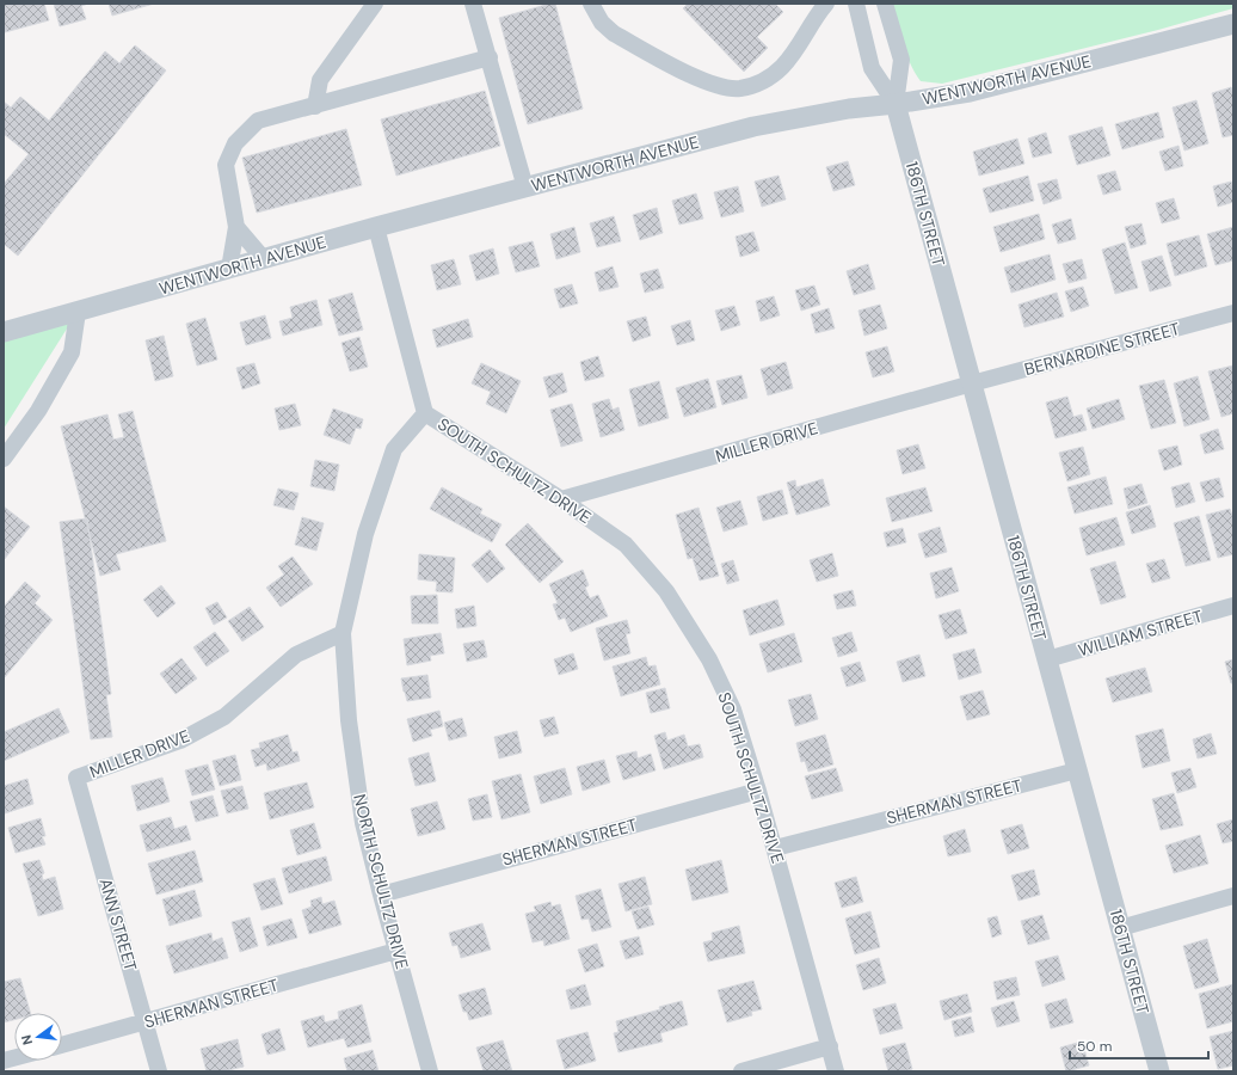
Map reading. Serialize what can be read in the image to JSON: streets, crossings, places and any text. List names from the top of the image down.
{
  "streets": {
    "street": [
      "WENTWORTH AVENUE",
      "186TH STREET",
      "BERNARDINE STREET",
      "MILLER DRIVE",
      "SOUTH SCHULTZ DRIVE",
      "WILLIAM STREET",
      "SHERMAN STREET",
      "NORTH SCHULTZ DRIVE",
      "ANN STREET"
    ]
  },
  "crossings": [
    ["WENTWORTH AVENUE", "186TH STREET"],
    ["186TH STREET", "BERNARDINE STREET"],
    ["186TH STREET", "MILLER DRIVE"],
    ["186TH STREET", "WILLIAM STREET"],
    ["186TH STREET", "SHERMAN STREET"],
    ["BERNARDINE STREET", "MILLER DRIVE"],
    ["MILLER DRIVE", "SOUTH SCHULTZ DRIVE"],
    ["MILLER DRIVE", "NORTH SCHULTZ DRIVE"],
    ["MILLER DRIVE", "ANN STREET"],
    ["SOUTH SCHULTZ DRIVE", "SHERMAN STREET"],
    ["SOUTH SCHULTZ DRIVE", "NORTH SCHULTZ DRIVE"],
    ["SHERMAN STREET", "NORTH SCHULTZ DRIVE"],
    ["SHERMAN STREET", "ANN STREET"]
  ],
  "scale_bar": "50 m",
  "north": "left"
}
